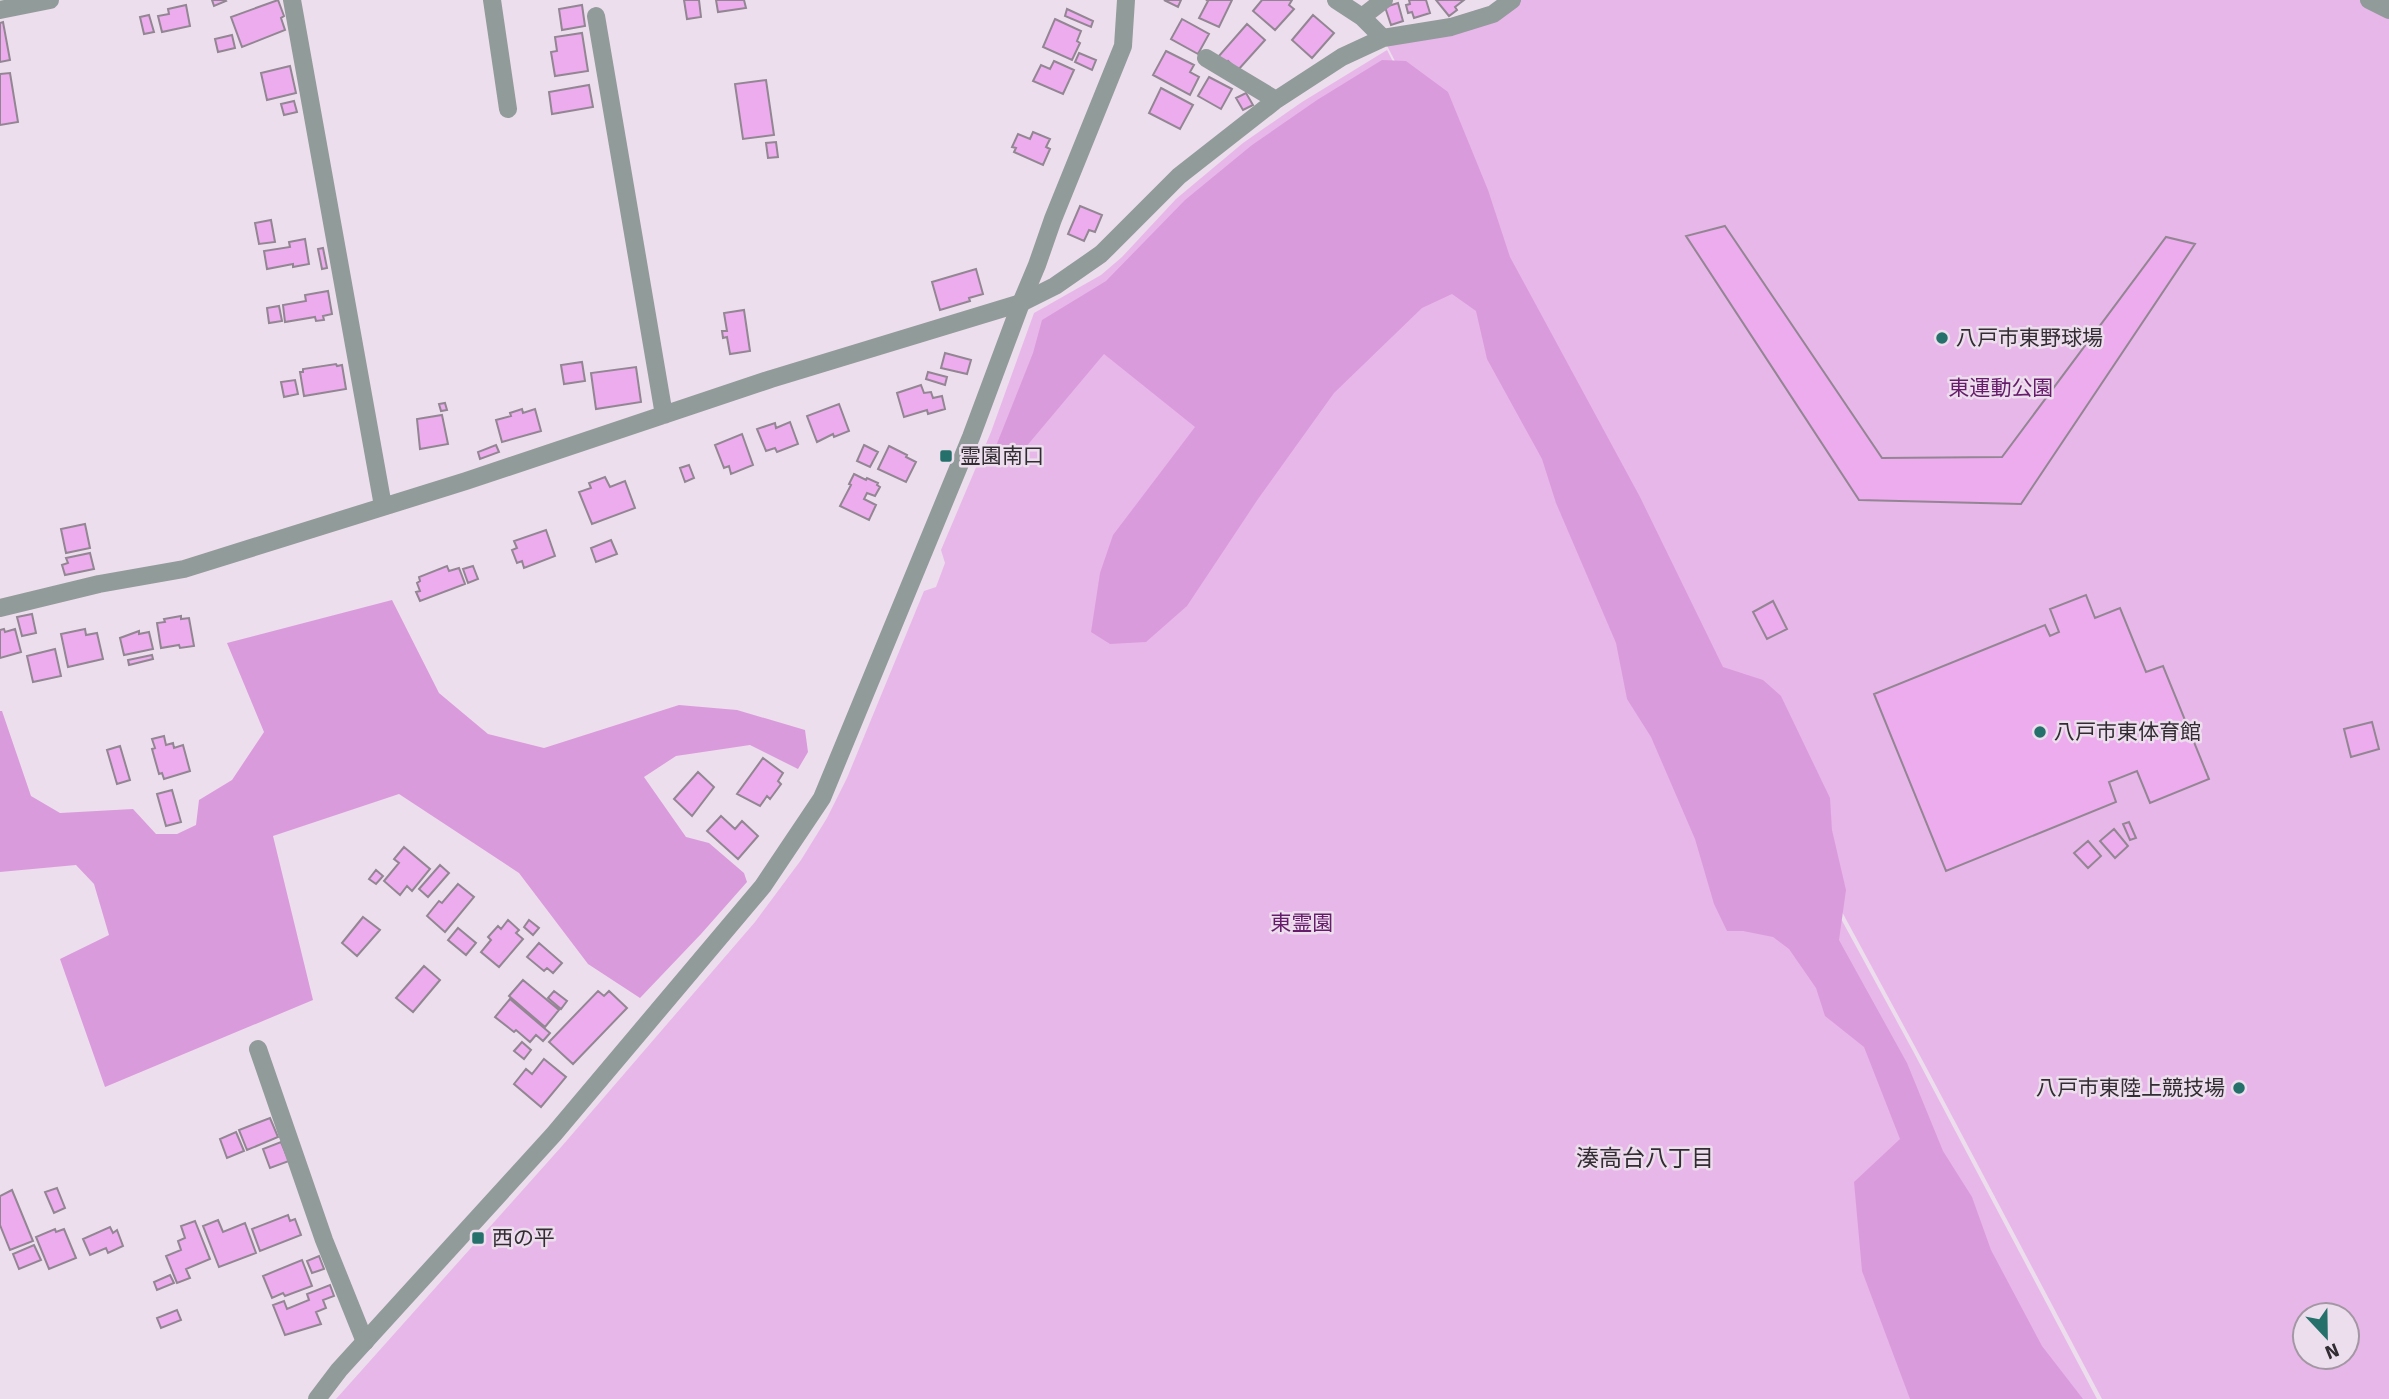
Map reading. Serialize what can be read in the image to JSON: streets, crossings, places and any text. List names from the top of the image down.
{
  "districts": ["湊高台八丁目"],
  "parks": ["東運動公園", "東霊園"],
  "places": {
    "other": ["八戸市東野球場", "八戸市東体育館", "八戸市東陸上競技場"],
    "transit": ["霊園南口", "西の平"]
  },
  "north": "bottom"
}
